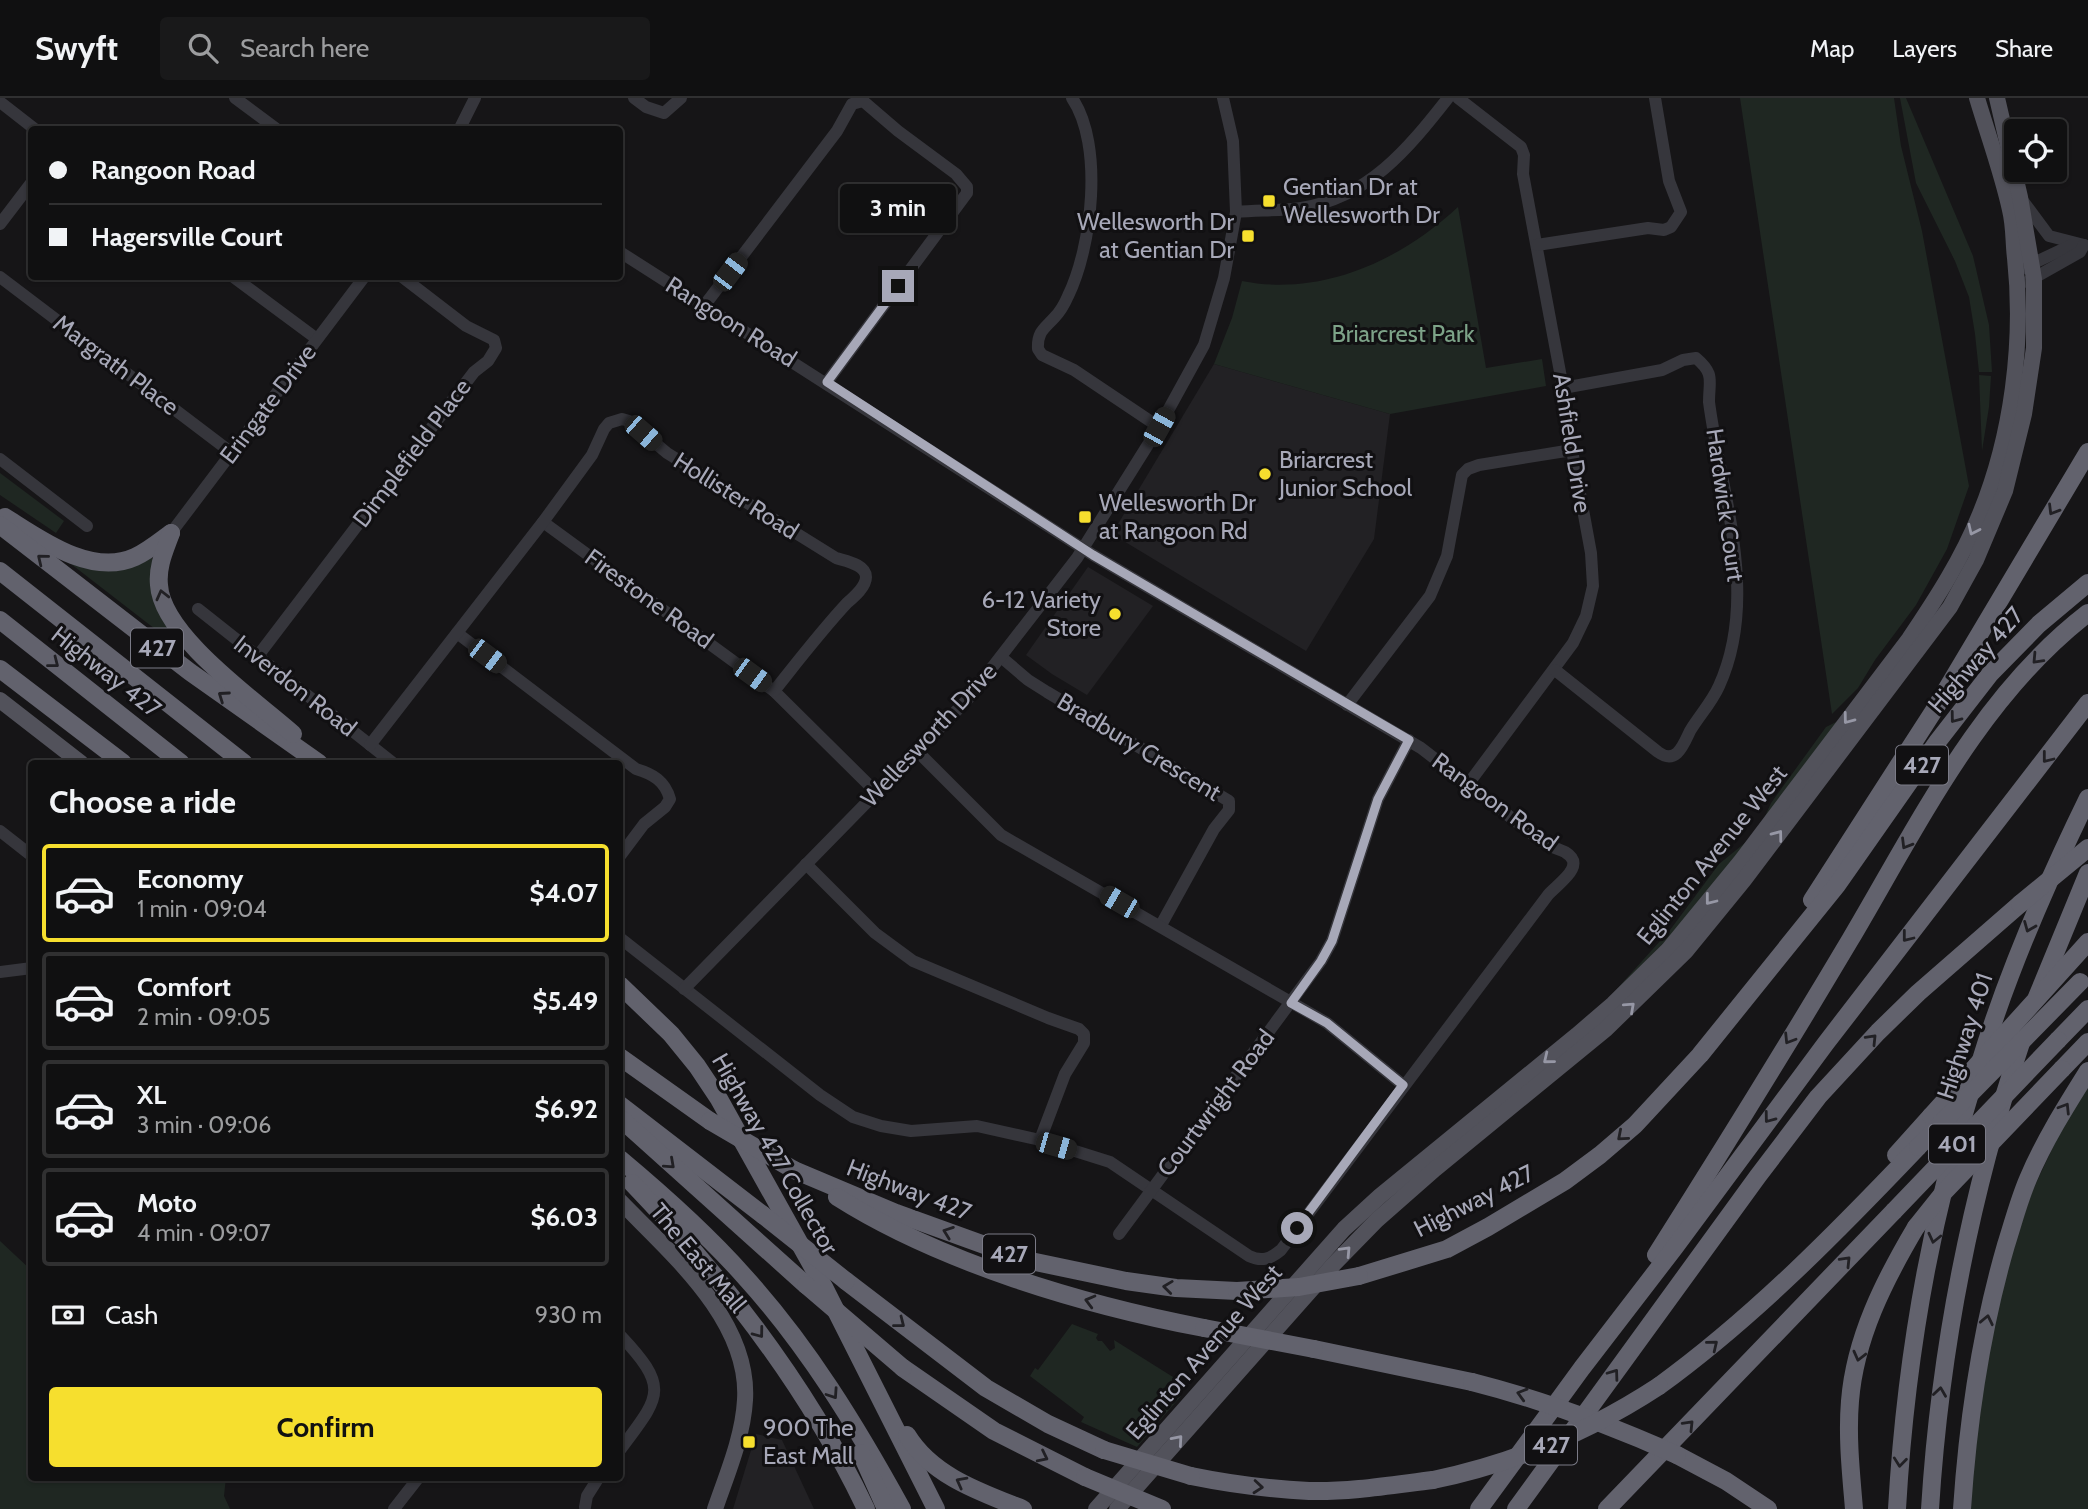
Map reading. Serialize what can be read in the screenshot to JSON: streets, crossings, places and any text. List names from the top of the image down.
{
  "streets": {
    "highway": [
      "427",
      "Highway 427",
      "Highway 401",
      "401",
      "Highway 427 Collector"
    ],
    "main road": ["Eglinton Avenue West", "The East Mall"],
    "street": [
      "Rangoon Road",
      "Margrath Place",
      "Eringate Drive",
      "Ashfield Drive",
      "Dimplefield Place",
      "Hollister Road",
      "Hardwick Court",
      "Firestone Road",
      "Inverdon Road",
      "Wellesworth Drive",
      "Bradbury Crescent",
      "Courtwright Road"
    ]
  },
  "crossings": [
    ["Rangoon Road", "Ashfield Drive"],
    ["Rangoon Road", "Wellesworth Drive"],
    ["Rangoon Road", "Courtwright Road"],
    ["Margrath Place", "Eringate Drive"],
    ["Ashfield Drive", "Hardwick Court"],
    ["Dimplefield Place", "Inverdon Road"],
    ["Hollister Road", "Firestone Road"],
    ["Hollister Road", "Inverdon Road"],
    ["Firestone Road", "Wellesworth Drive"],
    ["Wellesworth Drive", "Bradbury Crescent"]
  ],
  "parks": ["Briarcrest Park"],
  "places": {
    "transit": [
      "Gentian Dr at Wellesworth Dr",
      "Wellesworth Dr at Gentian Dr",
      "Wellesworth Dr at Rangoon Rd",
      "900 The East Mall"
    ],
    "other": ["Briarcrest Junior School", "6-12 Variety Store"]
  },
  "page": {
    "header": "Swyft",
    "search": "Search here",
    "nav": ["Map", "Layers", "Share"],
    "banner": ["Rangoon Road", "Hagersville Court"],
    "bubble": "3 min",
    "heading": "Choose a ride",
    "list": [
      {
        "name": "Economy",
        "note": "1 min · 09:04",
        "value": "$4.07"
      },
      {
        "name": "Comfort",
        "note": "2 min · 09:05",
        "value": "$5.49"
      },
      {
        "name": "XL",
        "note": "3 min · 09:06",
        "value": "$6.92"
      },
      {
        "name": "Moto",
        "note": "4 min · 09:07",
        "value": "$6.03"
      }
    ],
    "pay": ["Cash", "930 m"],
    "buttons": "Confirm"
  }
}
